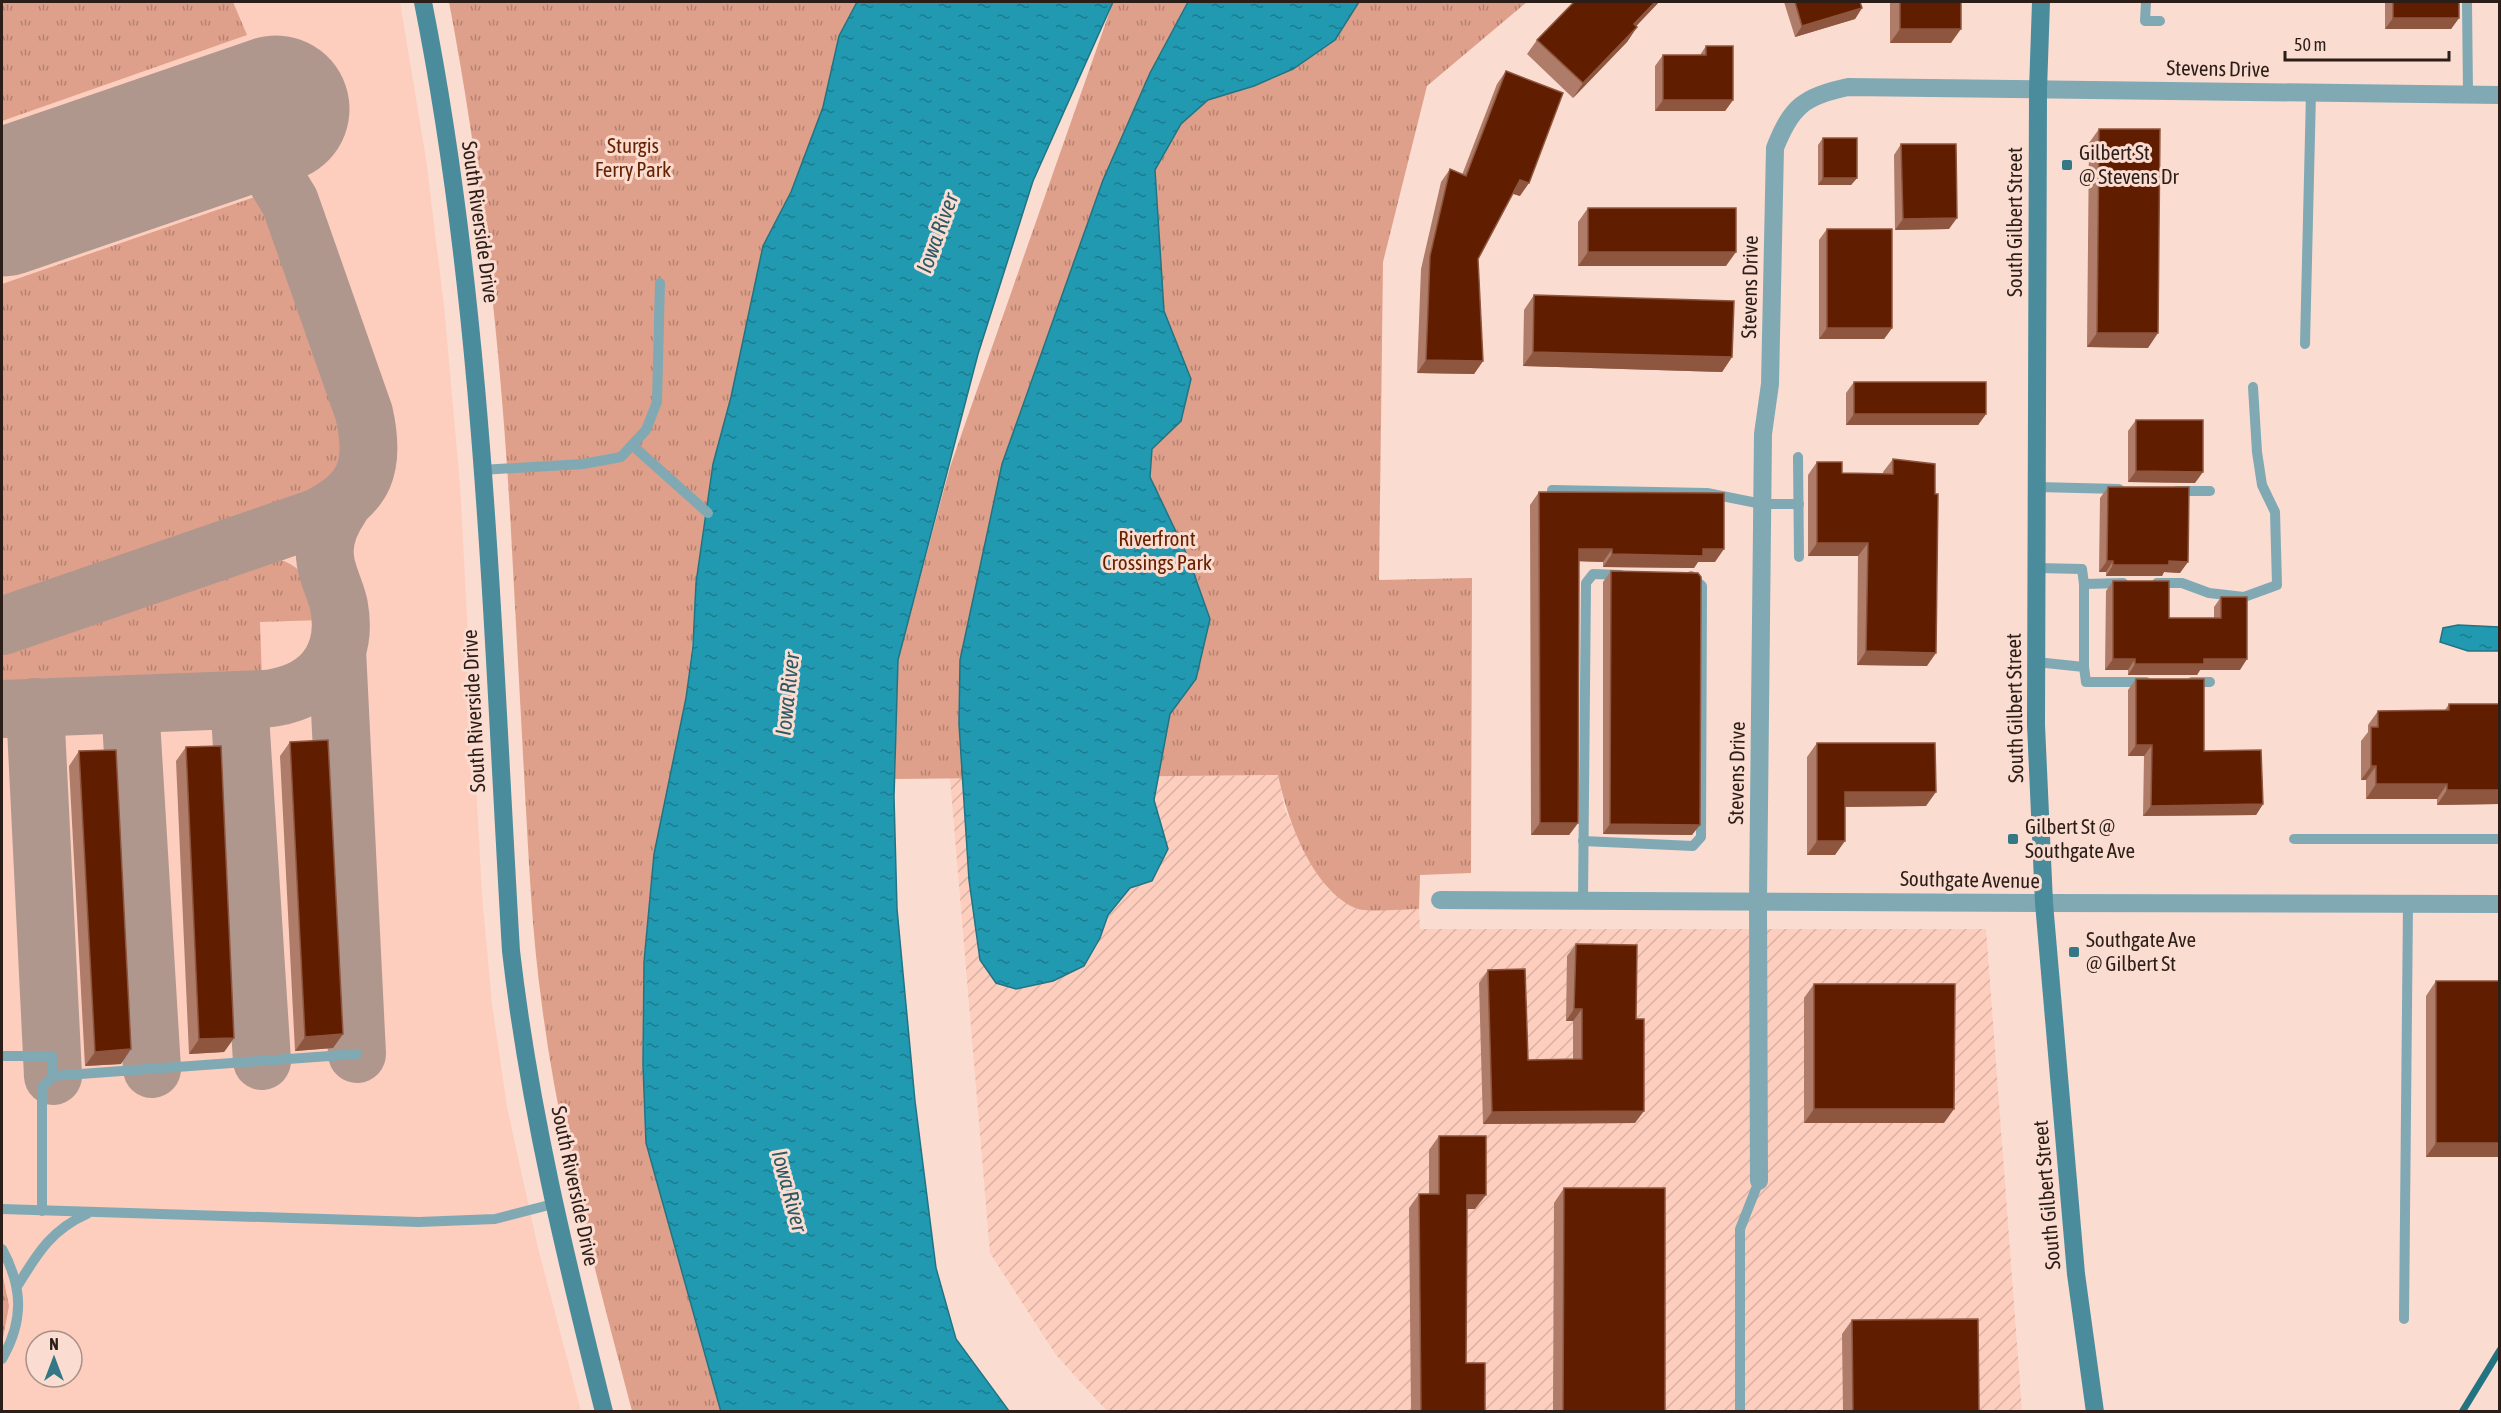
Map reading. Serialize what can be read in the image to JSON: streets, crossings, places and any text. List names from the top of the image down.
{
  "streets": {
    "main road": ["South Riverside Drive", "South Gilbert Street"],
    "street": ["Stevens Drive", "Southgate Avenue"]
  },
  "crossings": [
    ["Stevens Drive", "South Gilbert Street"],
    ["Stevens Drive", "Southgate Avenue"],
    ["South Gilbert Street", "Southgate Avenue"]
  ],
  "water": ["Iowa River"],
  "parks": ["Sturgis Ferry Park", "Riverfront Crossings Park"],
  "places": {
    "transit": ["Gilbert St @ Stevens Dr", "Gilbert St @ Southgate Ave", "Southgate Ave @ Gilbert St"]
  },
  "scale_bar": "50 m",
  "north": "top"
}
